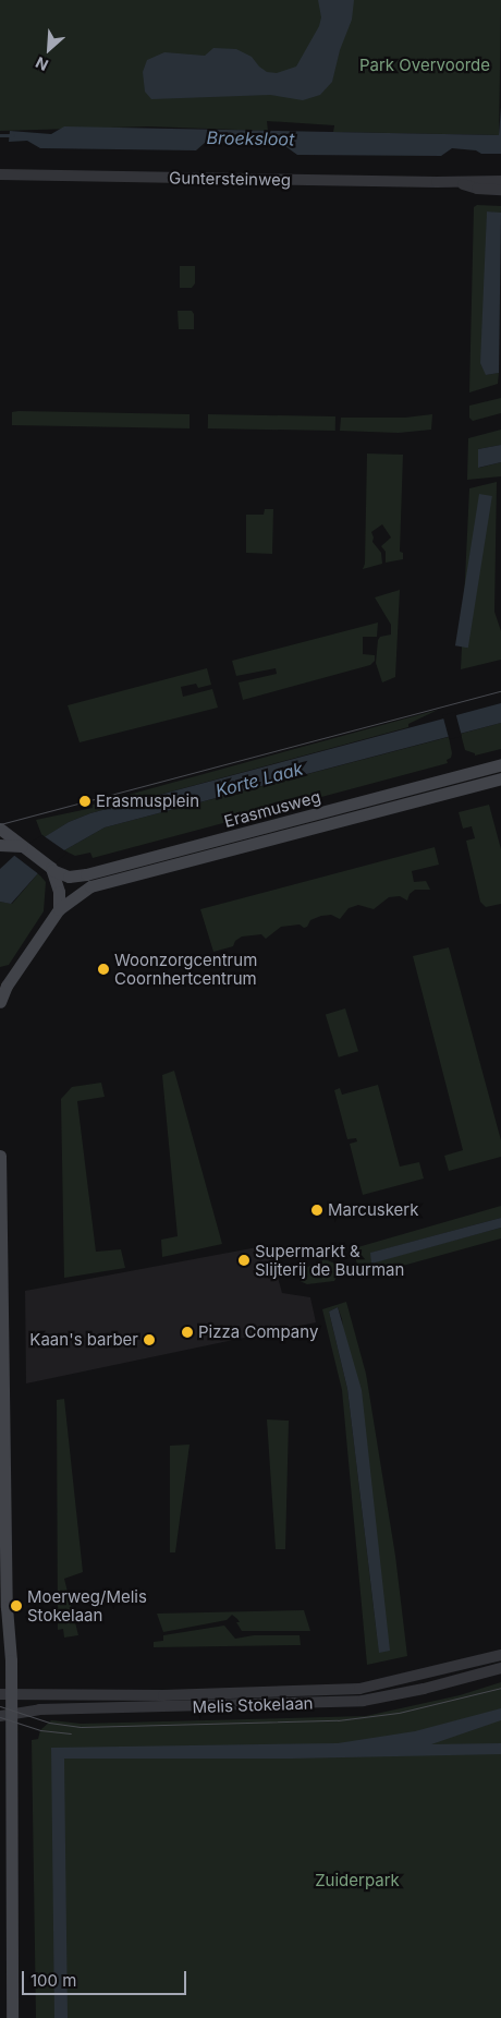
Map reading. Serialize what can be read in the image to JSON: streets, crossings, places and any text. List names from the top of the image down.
{
  "streets": {
    "main road": ["Erasmusweg"],
    "street": ["Guntersteinweg", "Melis Stokelaan"]
  },
  "water": ["Broeksloot", "Korte Laak"],
  "parks": ["Park Overvoorde", "Zuiderpark"],
  "places": [
    "Erasmusplein",
    "Woonzorgcentrum Coornhertcentrum",
    "Marcuskerk",
    "Supermarkt & Slijterij de Buurman",
    "Pizza Company",
    "Kaan's barber",
    "Moerweg/Melis Stokelaan"
  ],
  "scale_bar": "100 m",
  "north": "bottom left"
}
